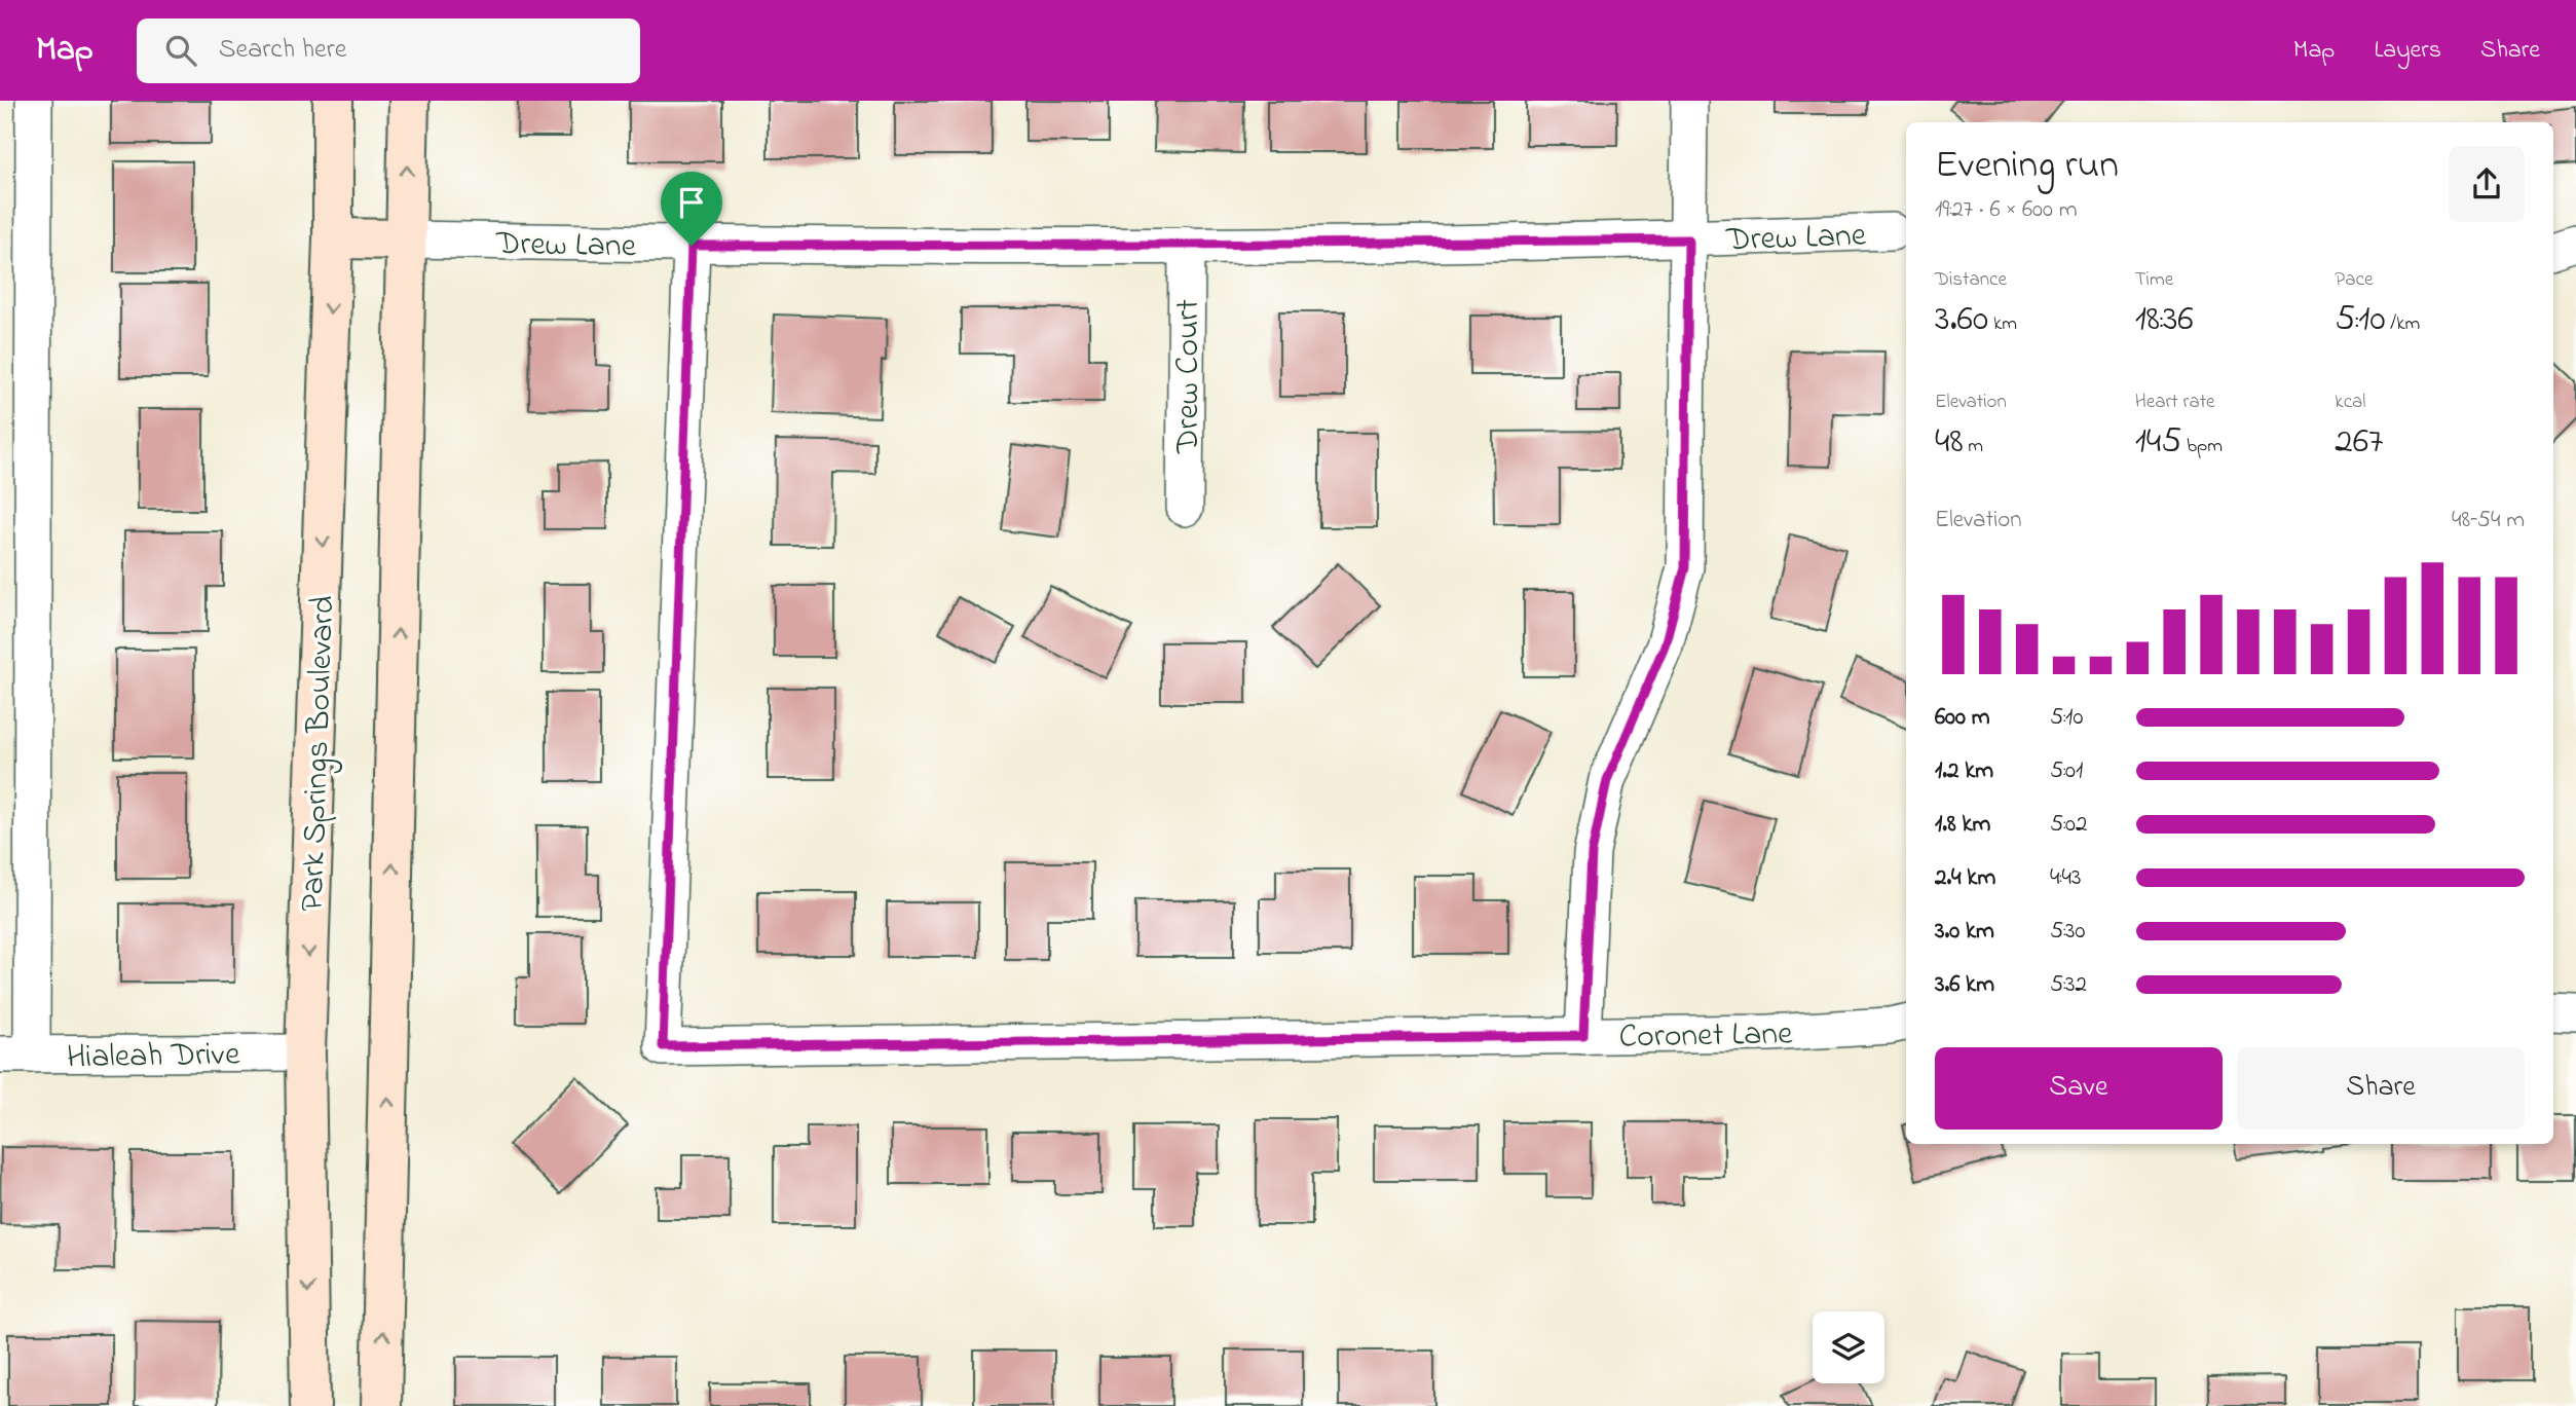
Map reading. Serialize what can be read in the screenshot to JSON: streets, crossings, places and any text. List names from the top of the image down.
{
  "streets": {
    "main road": ["Park Springs Boulevard"],
    "street": [
      "Drew Lane",
      "Drew Court",
      "Coronet Lane",
      "Hialeah Drive"
    ]
  },
  "crossings": [
    ["Drew Lane", "Drew Court"],
    ["Drew Lane", "Coronet Lane"],
    ["Park Springs Boulevard", "Hialeah Drive"]
  ],
  "page": {
    "header": "Map",
    "search": "Search here",
    "nav": ["Map", "Layers", "Share"],
    "heading": ["Evening run", "19:27 · 6 × 600 m"],
    "stats": [
      ["Distance", "3.60 km"],
      ["Time", "18:36"],
      ["Pace", "5:10 /km"],
      ["Elevation", "48 m"],
      ["Heart rate", "145 bpm"],
      ["kcal", "267"]
    ],
    "chart": ["Elevation", "48–54 m"],
    "list": [
      {
        "name": "600 m",
        "note": "5:10"
      },
      {
        "name": "1.2 km",
        "note": "5:01"
      },
      {
        "name": "1.8 km",
        "note": "5:02"
      },
      {
        "name": "2.4 km",
        "note": "4:43"
      },
      {
        "name": "3.0 km",
        "note": "5:30"
      },
      {
        "name": "3.6 km",
        "note": "5:32"
      }
    ],
    "buttons": ["Save", "Share"]
  }
}
